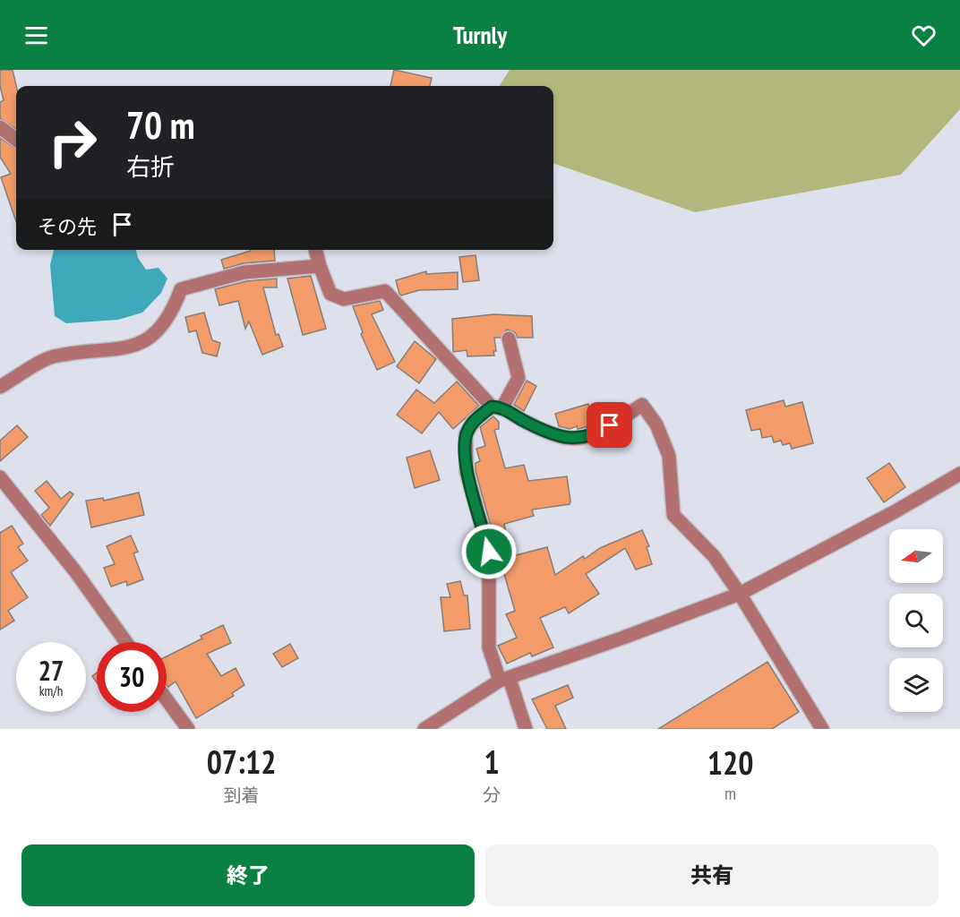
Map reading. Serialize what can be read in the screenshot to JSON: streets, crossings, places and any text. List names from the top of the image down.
{
  "north": "left",
  "page": {
    "header": "Turnly",
    "turn": ["70 m", "右折"],
    "then": "その先",
    "speed": "27 km/h",
    "limit": "30",
    "eta": [
      "07:12",
      "到着",
      "1",
      "分",
      "120",
      "m"
    ],
    "buttons": ["終了", "共有"]
  }
}
